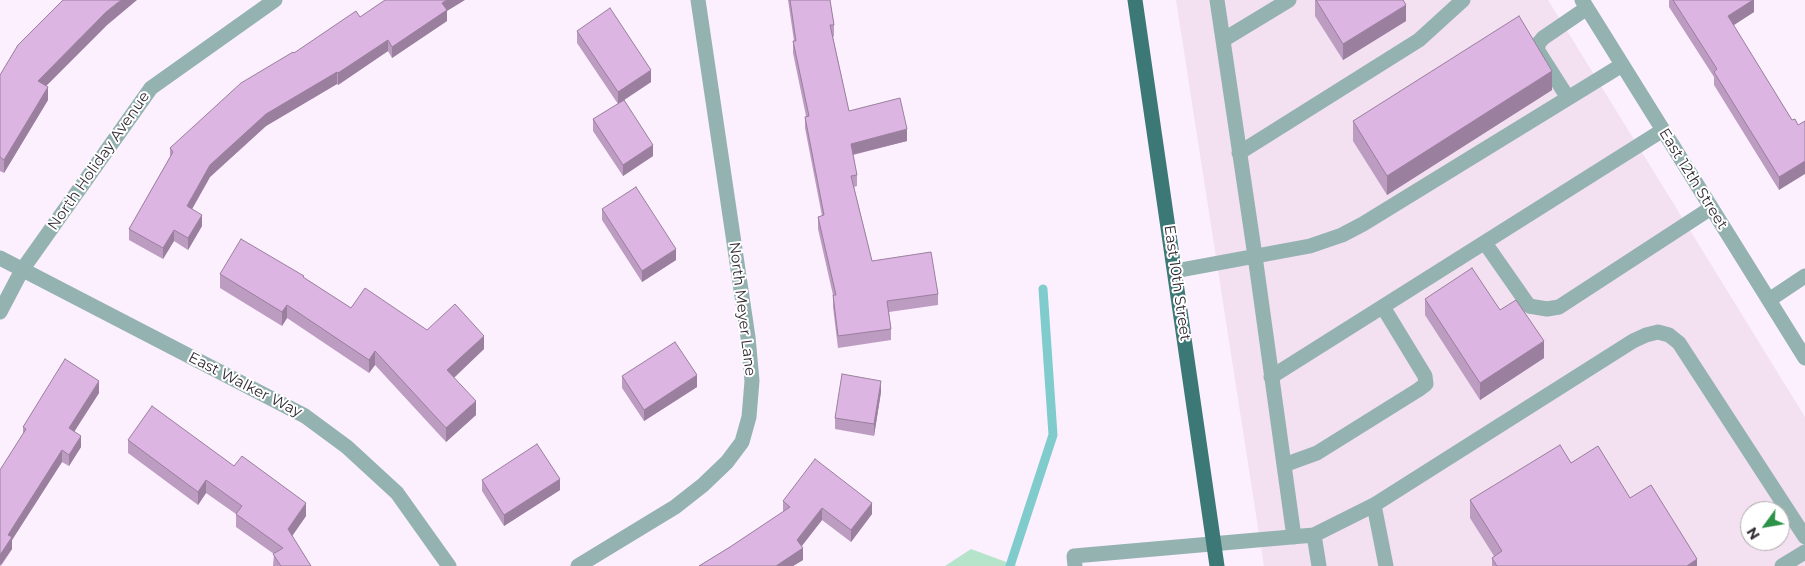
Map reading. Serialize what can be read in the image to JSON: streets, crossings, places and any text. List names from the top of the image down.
{
  "streets": {
    "main road": ["East 10th Street"],
    "street": [
      "North Holiday Avenue",
      "East 12th Street",
      "North Meyer Lane",
      "East Walker Way"
    ]
  },
  "crossings": [
    ["North Holiday Avenue", "East Walker Way"]
  ],
  "north": "bottom left"
}
